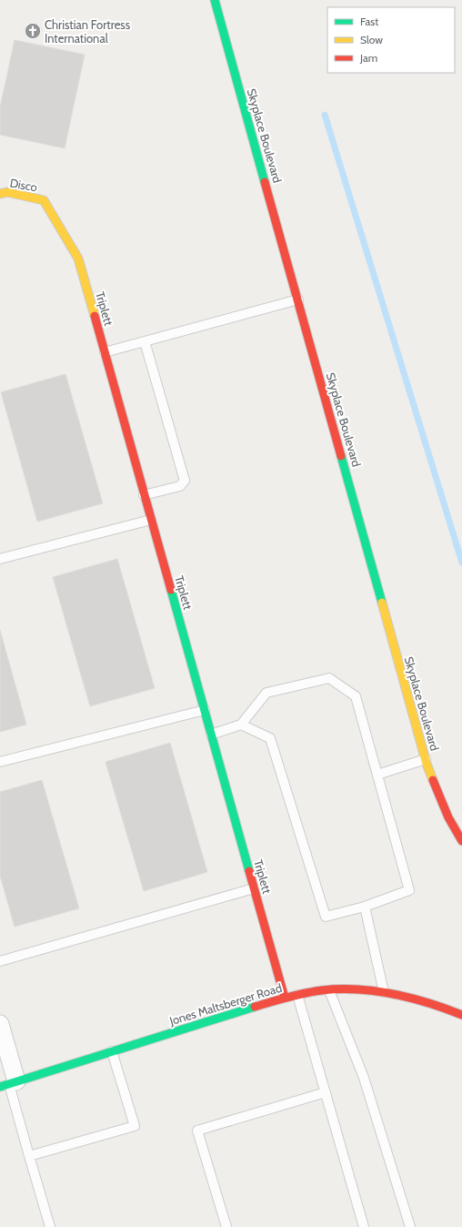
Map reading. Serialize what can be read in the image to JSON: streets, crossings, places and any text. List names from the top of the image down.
{
  "streets": {
    "street": [
      "Skyplace Boulevard",
      "Disco",
      "Triplett",
      "Jones Maltsberger Road"
    ]
  },
  "crossings": [
    ["Disco", "Triplett"],
    ["Triplett", "Jones Maltsberger Road"]
  ],
  "places": {
    "church": ["Christian Fortress International"]
  },
  "legend": ["Fast", "Slow", "Jam"]
}
